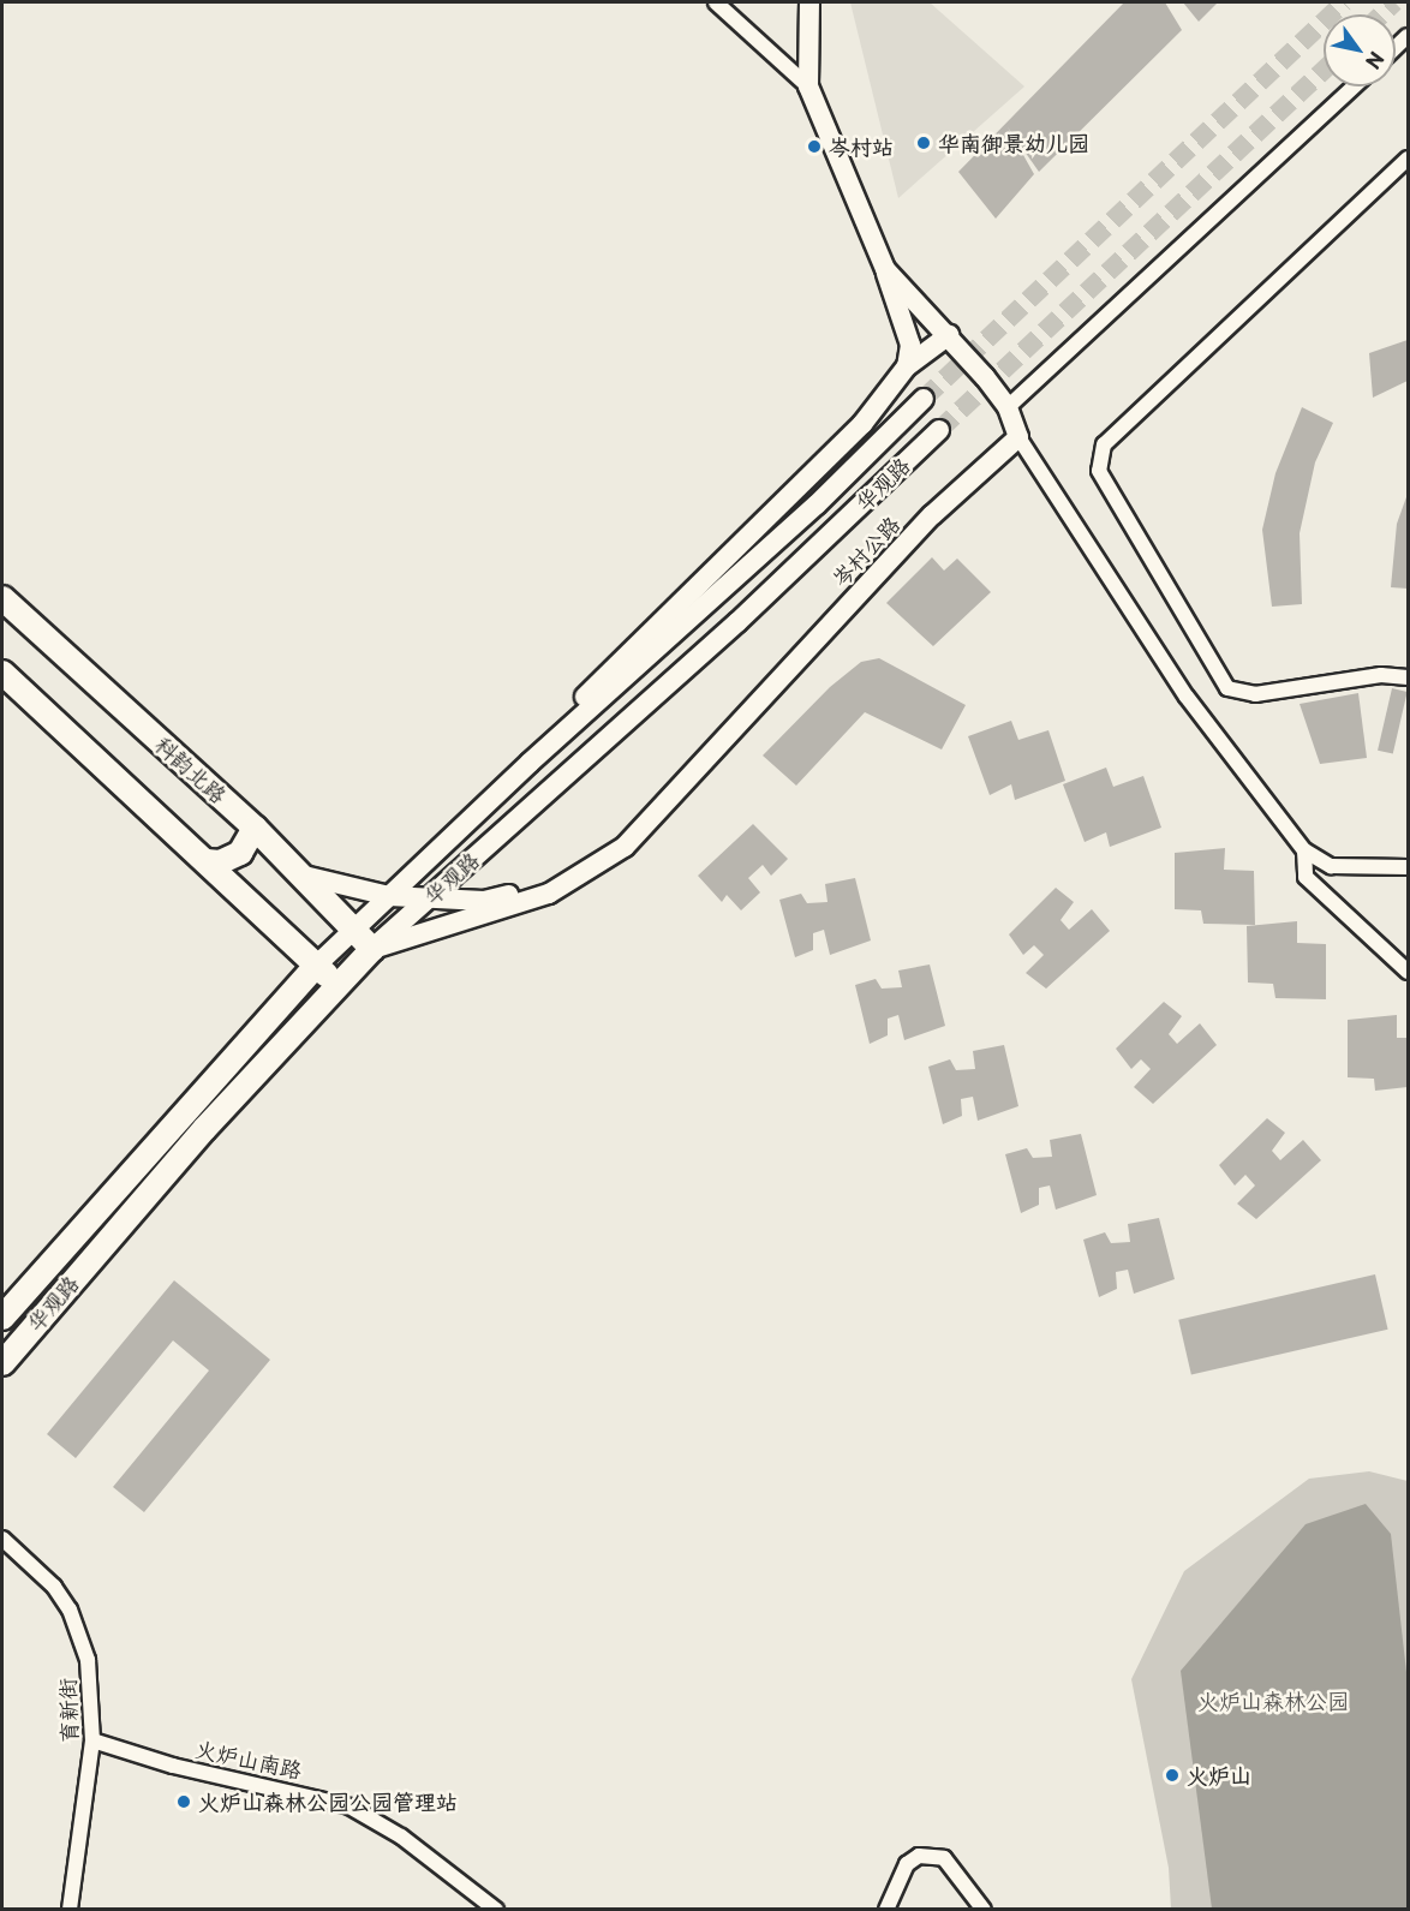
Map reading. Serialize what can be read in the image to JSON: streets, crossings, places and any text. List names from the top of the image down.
{
  "streets": {
    "main road": ["华观路", "科韵北路"],
    "street": ["岑村公路", "育新街", "火炉山南路"]
  },
  "crossings": [
    ["华观路", "岑村公路"],
    ["华观路", "科韵北路"],
    ["岑村公路", "科韵北路"],
    ["育新街", "火炉山南路"]
  ],
  "parks": ["火炉山森林公园"],
  "places": [
    "华南御景幼儿园",
    "岑村站",
    "火炉山",
    "火炉山森林公园公园管理站"
  ],
  "north": "bottom right"
}
